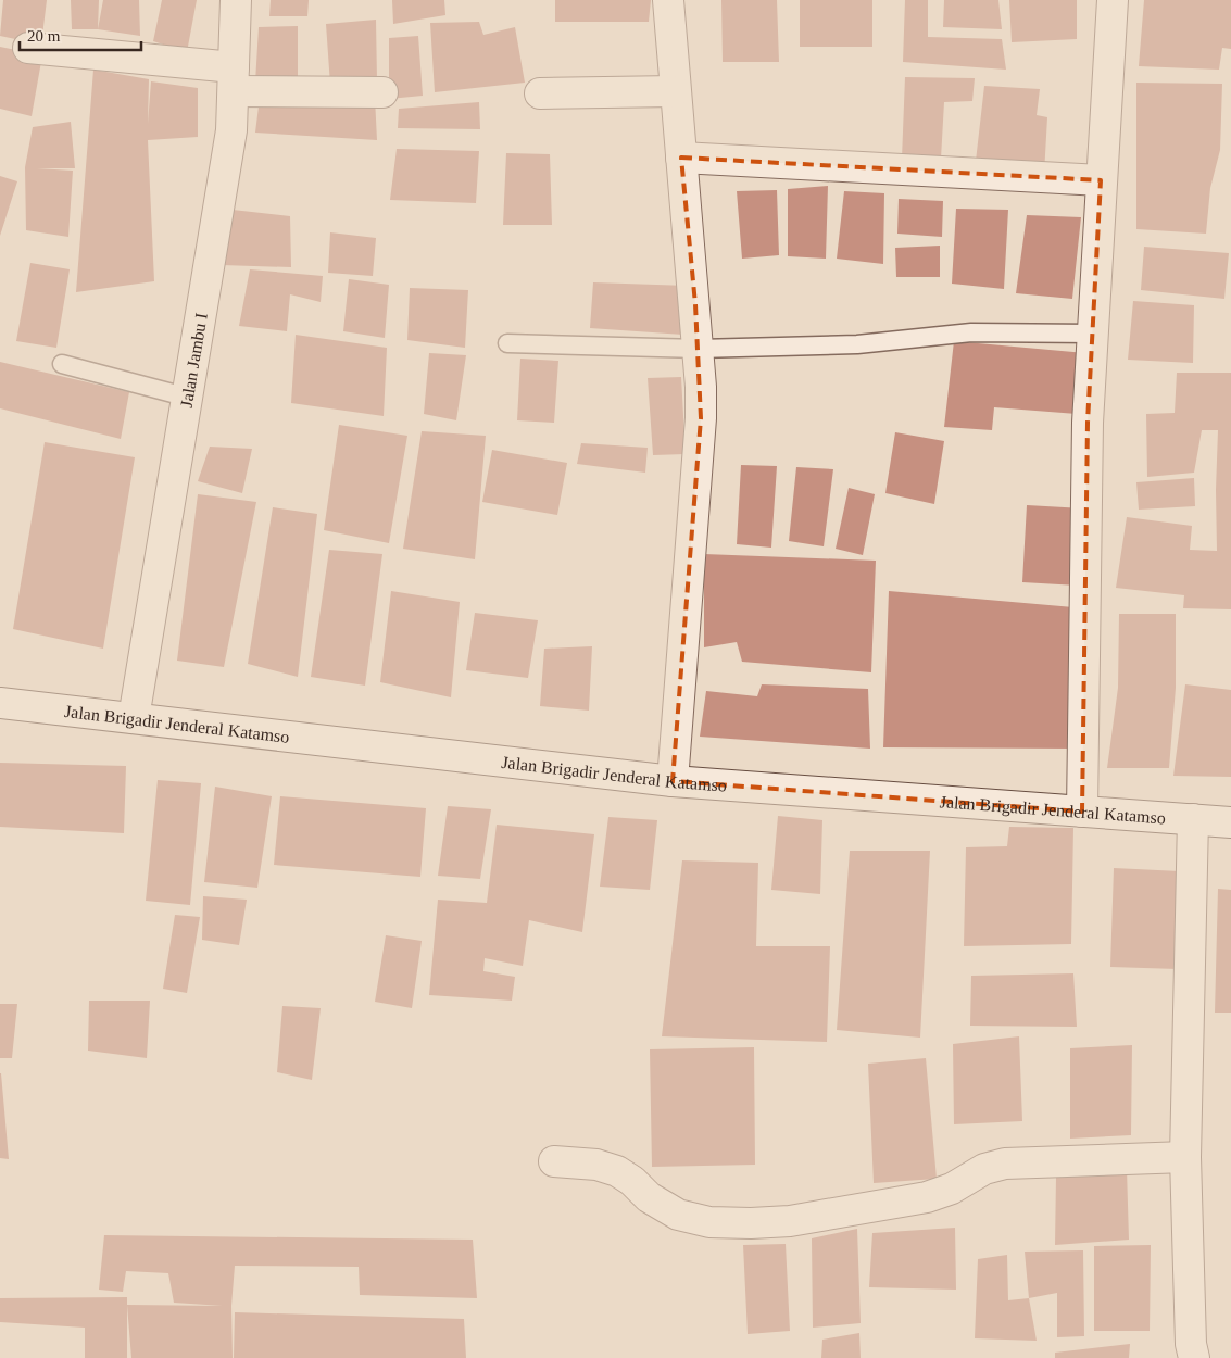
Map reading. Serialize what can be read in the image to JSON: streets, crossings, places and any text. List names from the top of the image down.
{
  "streets": {
    "street": ["Jalan Jambu I", "Jalan Brigadir Jenderal Katamso"]
  },
  "crossings": [
    ["Jalan Jambu I", "Jalan Brigadir Jenderal Katamso"]
  ],
  "scale_bar": "20 m"
}
